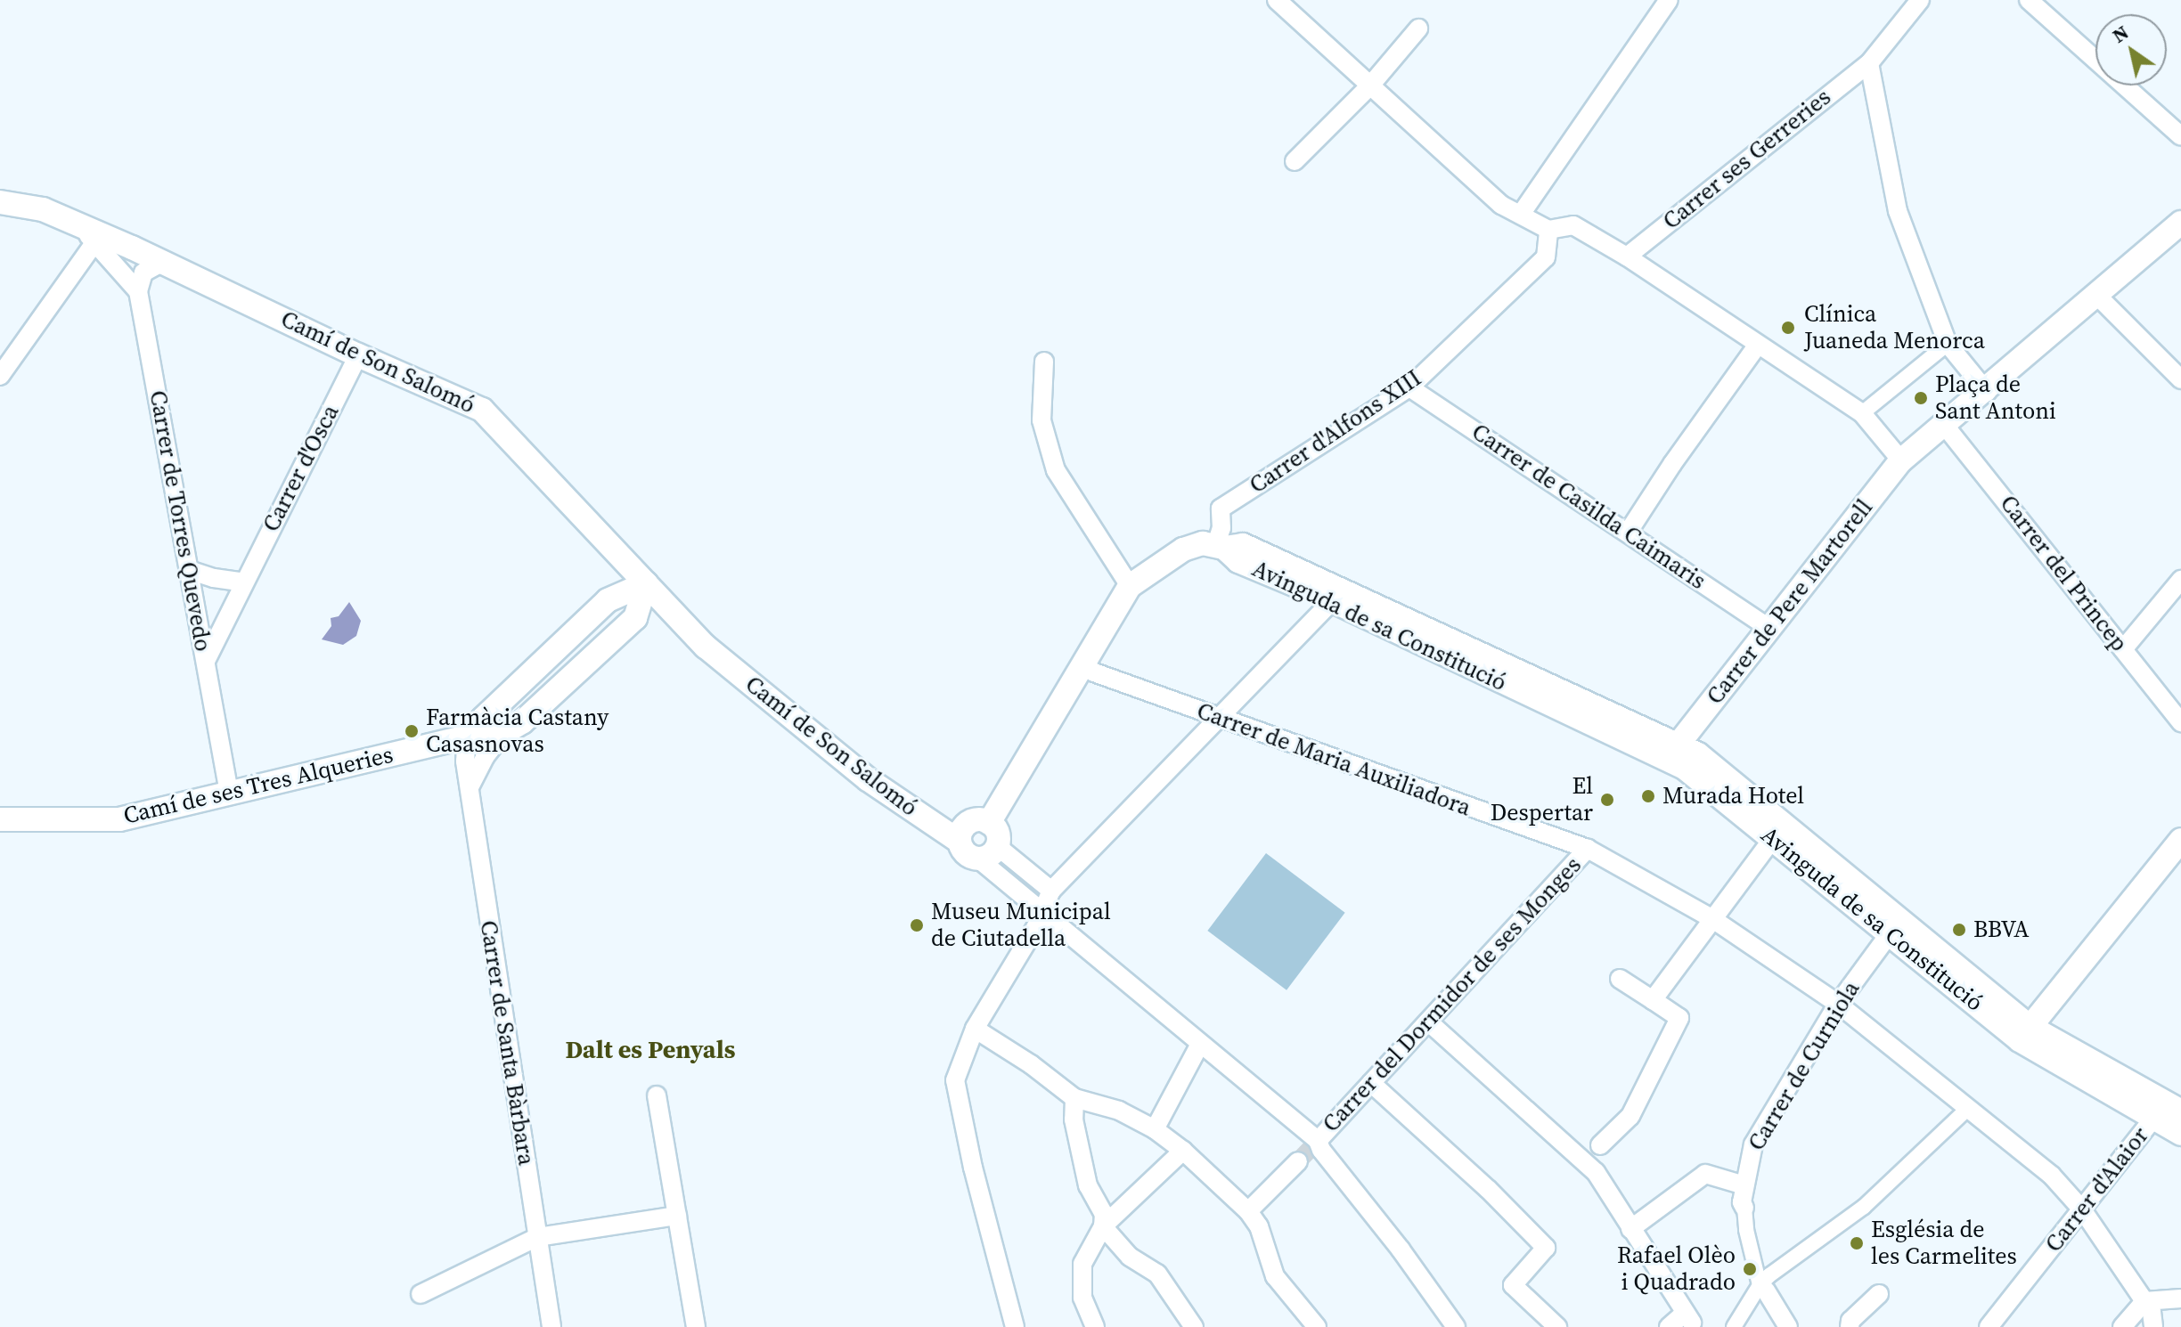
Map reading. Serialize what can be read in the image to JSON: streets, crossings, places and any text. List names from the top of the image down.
{
  "streets": {
    "street": [
      "Carrer ses Gerreries",
      "Camí de Son Salomó",
      "Carrer d'Alfons XIII",
      "Carrer d'Osca",
      "Carrer de Casilda Caimaris",
      "Carrer de Torres Quevedo",
      "Carrer del Princep",
      "Carrer de Pere Martorell",
      "Avinguda de sa Constitució",
      "Carrer de Maria Auxiliadora",
      "Camí de ses Tres Alqueries",
      "Carrer del Dormidor de ses Monges",
      "Carrer de Santa Bàrbara",
      "Carrer de Curniola",
      "Carrer d'Alaior"
    ]
  },
  "crossings": [
    ["Camí de Son Salomó", "Carrer d'Osca"],
    ["Camí de Son Salomó", "Carrer de Torres Quevedo"],
    ["Carrer d'Alfons XIII", "Carrer de Casilda Caimaris"],
    ["Carrer d'Alfons XIII", "Avinguda de sa Constitució"],
    ["Carrer d'Osca", "Carrer de Torres Quevedo"],
    ["Carrer de Casilda Caimaris", "Carrer de Pere Martorell"],
    ["Carrer de Torres Quevedo", "Camí de ses Tres Alqueries"],
    ["Carrer de Pere Martorell", "Avinguda de sa Constitució"],
    ["Avinguda de sa Constitució", "Carrer de Curniola"],
    ["Avinguda de sa Constitució", "Carrer d'Alaior"],
    ["Carrer de Maria Auxiliadora", "Carrer del Dormidor de ses Monges"],
    ["Carrer de Maria Auxiliadora", "Carrer de Curniola"],
    ["Carrer de Maria Auxiliadora", "Carrer d'Alaior"],
    ["Camí de ses Tres Alqueries", "Carrer de Santa Bàrbara"]
  ],
  "districts": ["Dalt es Penyals"],
  "places": [
    "Clínica Juaneda Menorca",
    "Plaça de Sant Antoni",
    "Farmàcia Castany Casasnovas",
    "Murada Hotel",
    "El Despertar",
    "Museu Municipal de Ciutadella",
    "BBVA",
    "Església de les Carmelites",
    "Rafael Olèo i Quadrado"
  ],
  "north": "top left"
}
